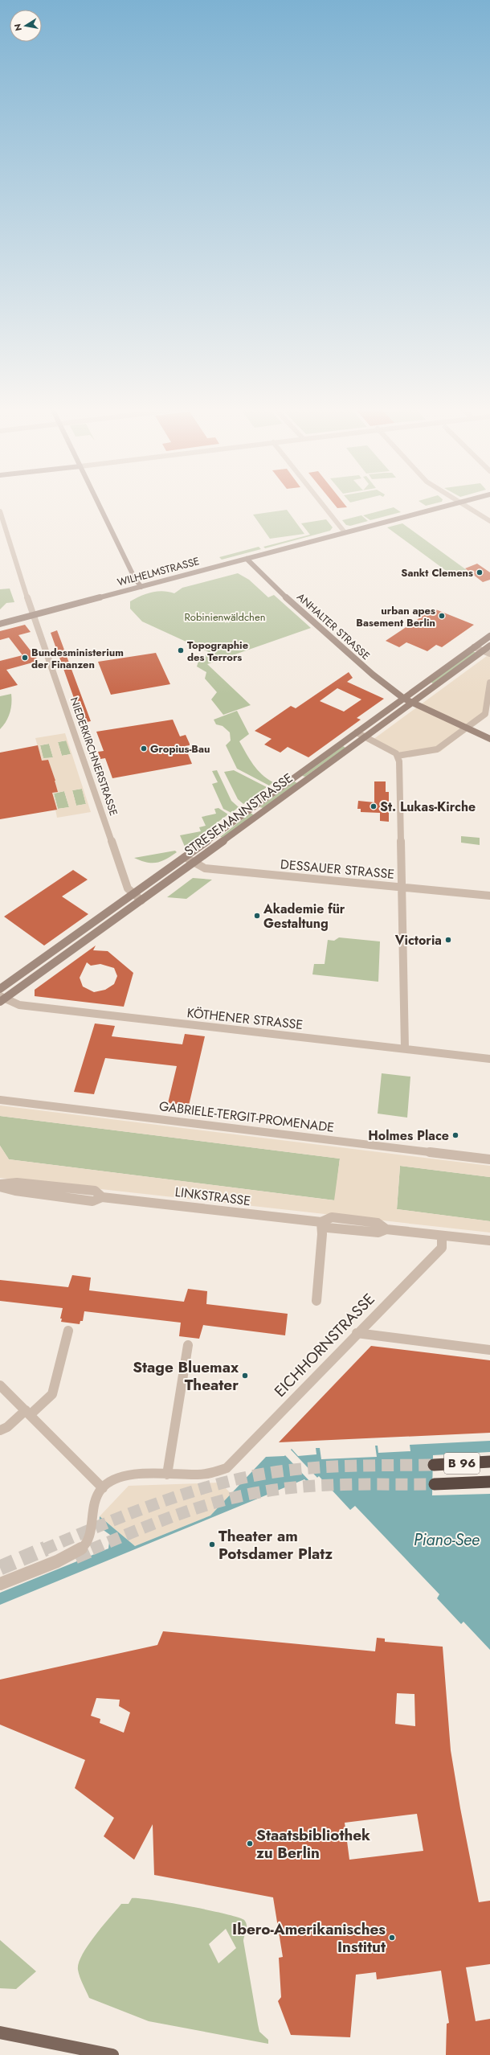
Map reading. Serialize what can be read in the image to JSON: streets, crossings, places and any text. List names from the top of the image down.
{
  "streets": {
    "highway": ["B 96"],
    "main road": ["WILHELMSTRASSE", "ANHALTER STRASSE", "STRESEMANNSTRASSE"],
    "street": [
      "NIEDERKIRCHNERSTRASSE",
      "DESSAUER STRASSE",
      "KÖTHENER STRASSE",
      "GABRIELE-TERGIT-PROMENADE",
      "LINKSTRASSE",
      "EICHHORNSTRASSE"
    ]
  },
  "crossings": [
    ["WILHELMSTRASSE", "ANHALTER STRASSE"],
    ["WILHELMSTRASSE", "NIEDERKIRCHNERSTRASSE"],
    ["ANHALTER STRASSE", "STRESEMANNSTRASSE"],
    ["NIEDERKIRCHNERSTRASSE", "STRESEMANNSTRASSE"],
    ["STRESEMANNSTRASSE", "DESSAUER STRASSE"],
    ["STRESEMANNSTRASSE", "KÖTHENER STRASSE"],
    ["LINKSTRASSE", "EICHHORNSTRASSE"]
  ],
  "water": ["Piano-See"],
  "parks": ["Robinienwäldchen"],
  "places": [
    "Sankt Clemens",
    "urban apes Basement Berlin",
    "Topographie des Terrors",
    "Bundesministerium der Finanzen",
    "Gropius-Bau",
    "St. Lukas-Kirche",
    "Akademie für Gestaltung",
    "Victoria",
    "Holmes Place",
    "Stage Bluemax Theater",
    "Theater am Potsdamer Platz",
    "Staatsbibliothek zu Berlin",
    "Ibero-Amerikanisches Institut"
  ],
  "north": "left"
}
